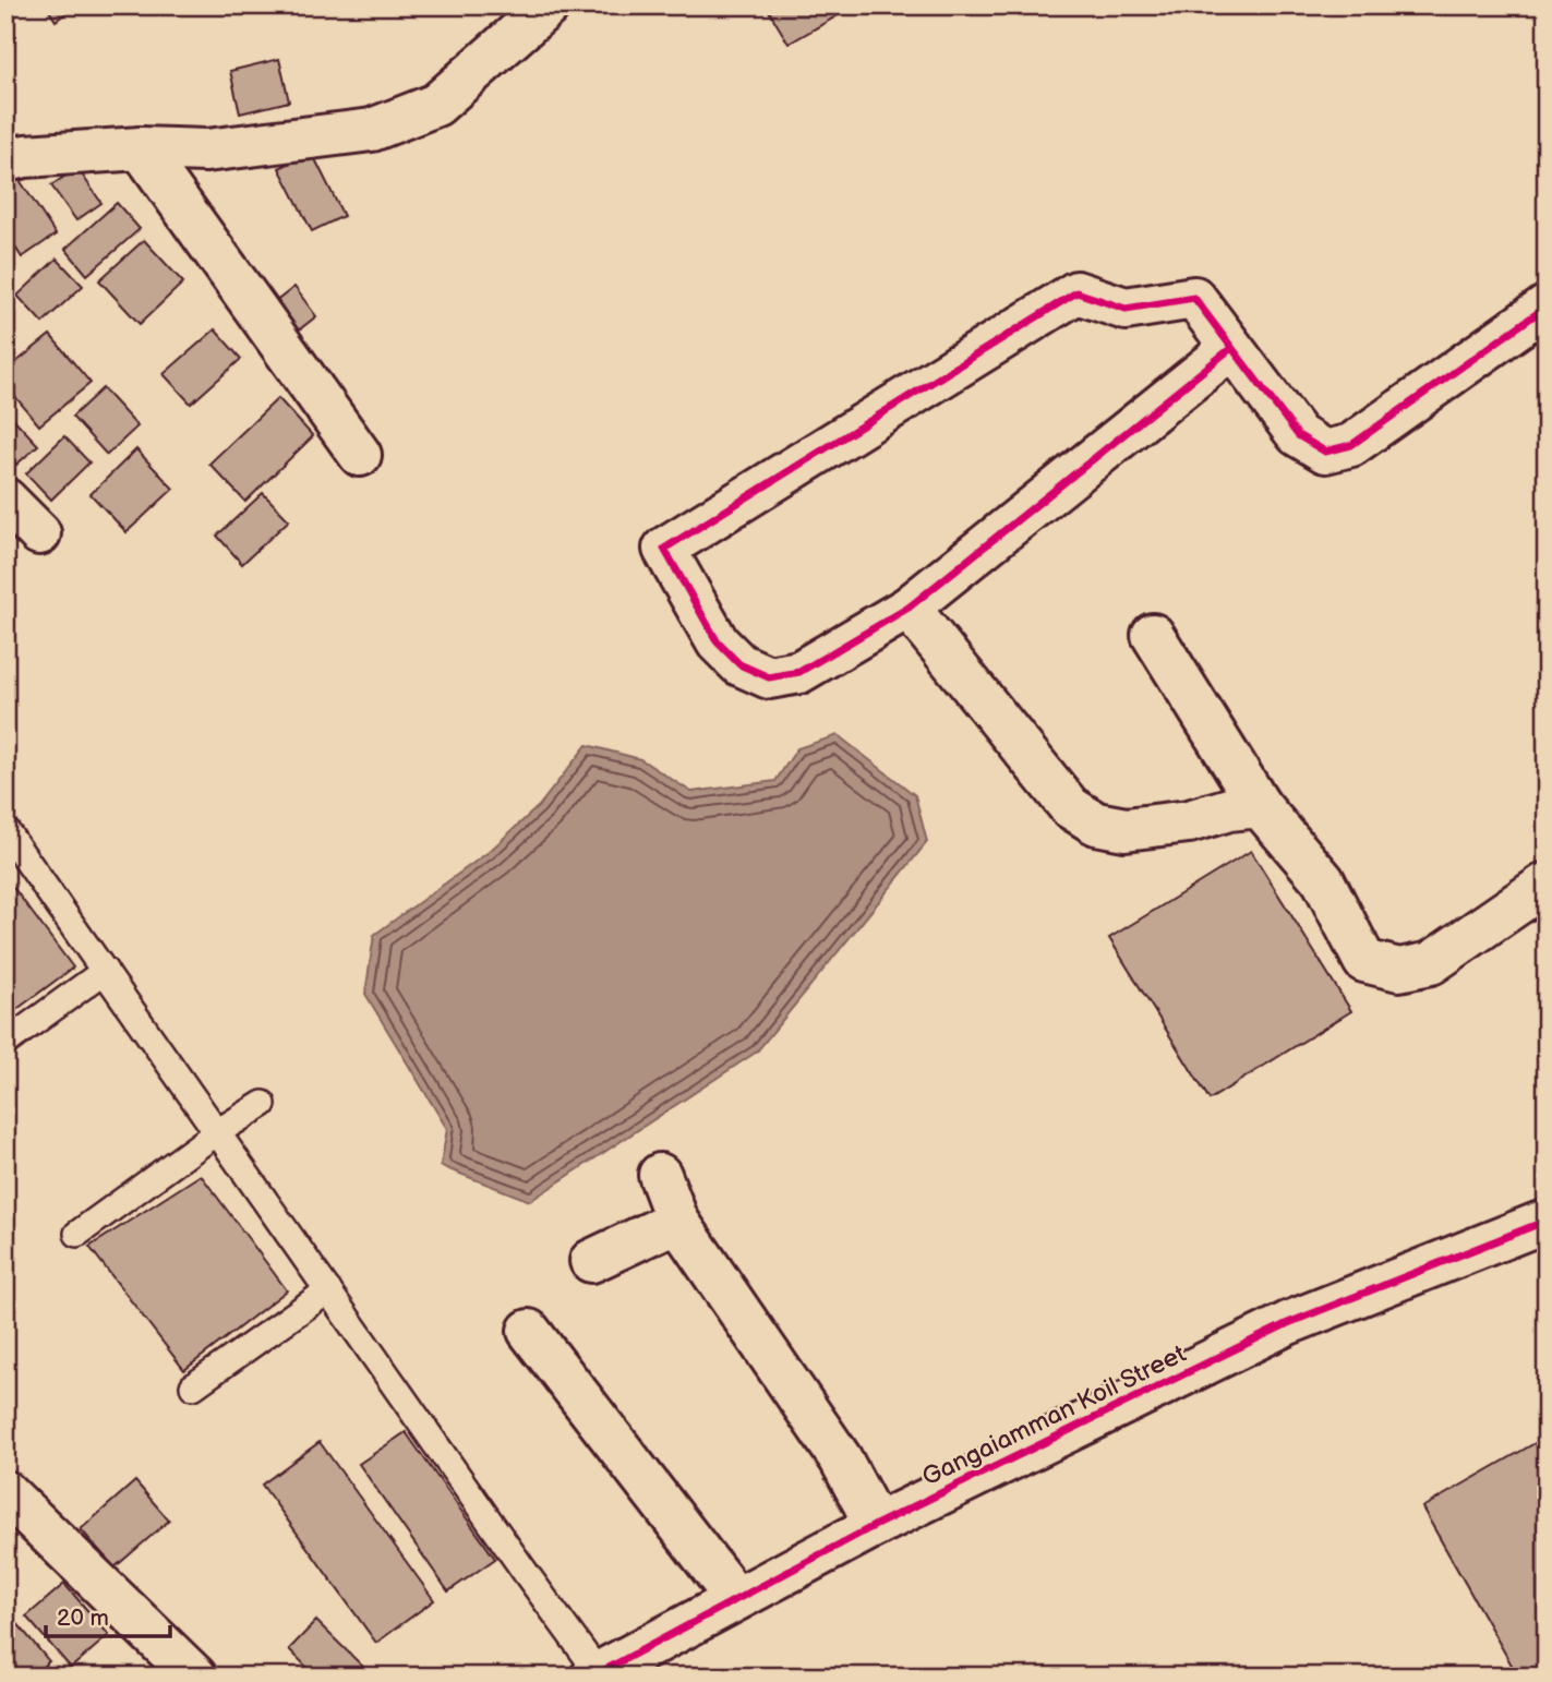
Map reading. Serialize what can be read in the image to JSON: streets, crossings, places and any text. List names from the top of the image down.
{
  "streets": {
    "street": ["Gangaiamman Koil Street"]
  },
  "scale_bar": "20 m"
}
